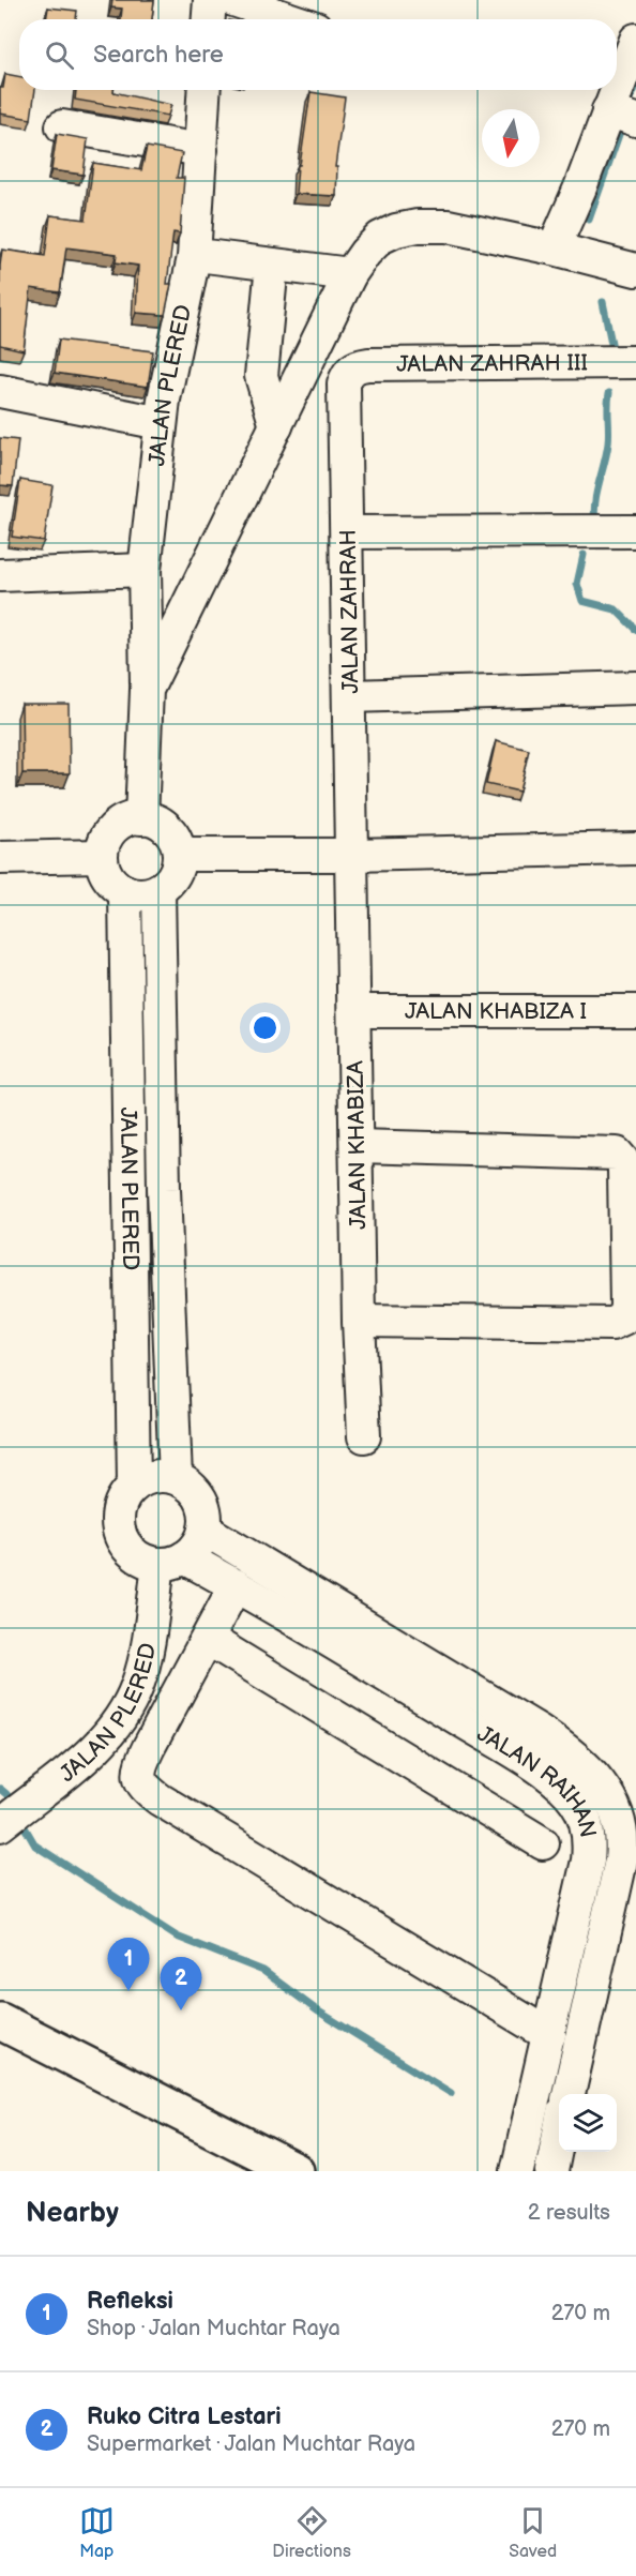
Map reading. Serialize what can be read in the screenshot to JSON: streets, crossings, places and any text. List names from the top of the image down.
{
  "streets": {
    "street": [
      "JALAN ZAHRAH III",
      "JALAN PLERED",
      "JALAN ZAHRAH",
      "JALAN KHABIZA I",
      "JALAN KHABIZA",
      "JALAN RAIHAN"
    ]
  },
  "crossings": [
    ["JALAN ZAHRAH III", "JALAN ZAHRAH"],
    ["JALAN PLERED", "JALAN RAIHAN"],
    ["JALAN ZAHRAH", "JALAN KHABIZA"],
    ["JALAN KHABIZA I", "JALAN KHABIZA"]
  ],
  "north": "bottom",
  "page": {
    "search": "Search here",
    "pins": ["1", "2"],
    "heading": ["Nearby", "2 results"],
    "list": [
      {
        "mark": "1",
        "name": "Refleksi",
        "note": "Shop · Jalan Muchtar Raya",
        "value": "270 m"
      },
      {
        "mark": "2",
        "name": "Ruko Citra Lestari",
        "note": "Supermarket · Jalan Muchtar Raya",
        "value": "270 m"
      }
    ],
    "nav": ["Map", "Directions", "Saved"]
  }
}
